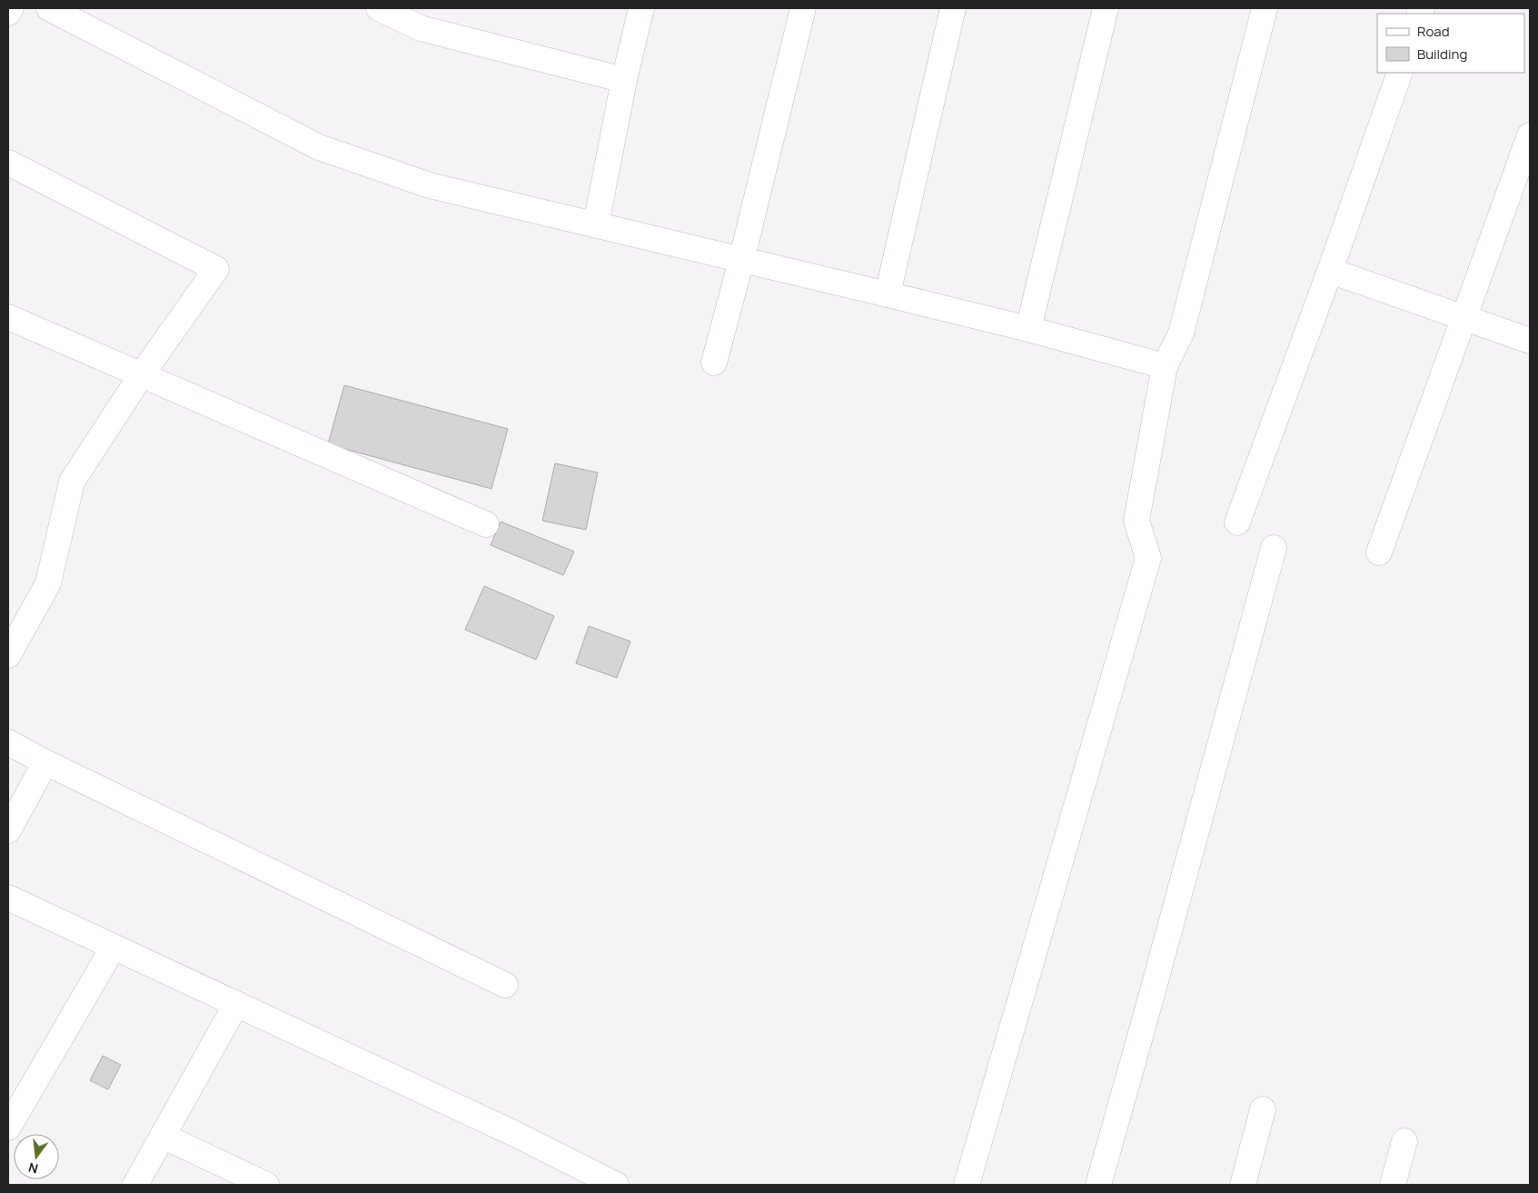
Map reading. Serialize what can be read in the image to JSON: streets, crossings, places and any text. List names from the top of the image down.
{
  "legend": ["Road", "Building"],
  "north": "bottom"
}
